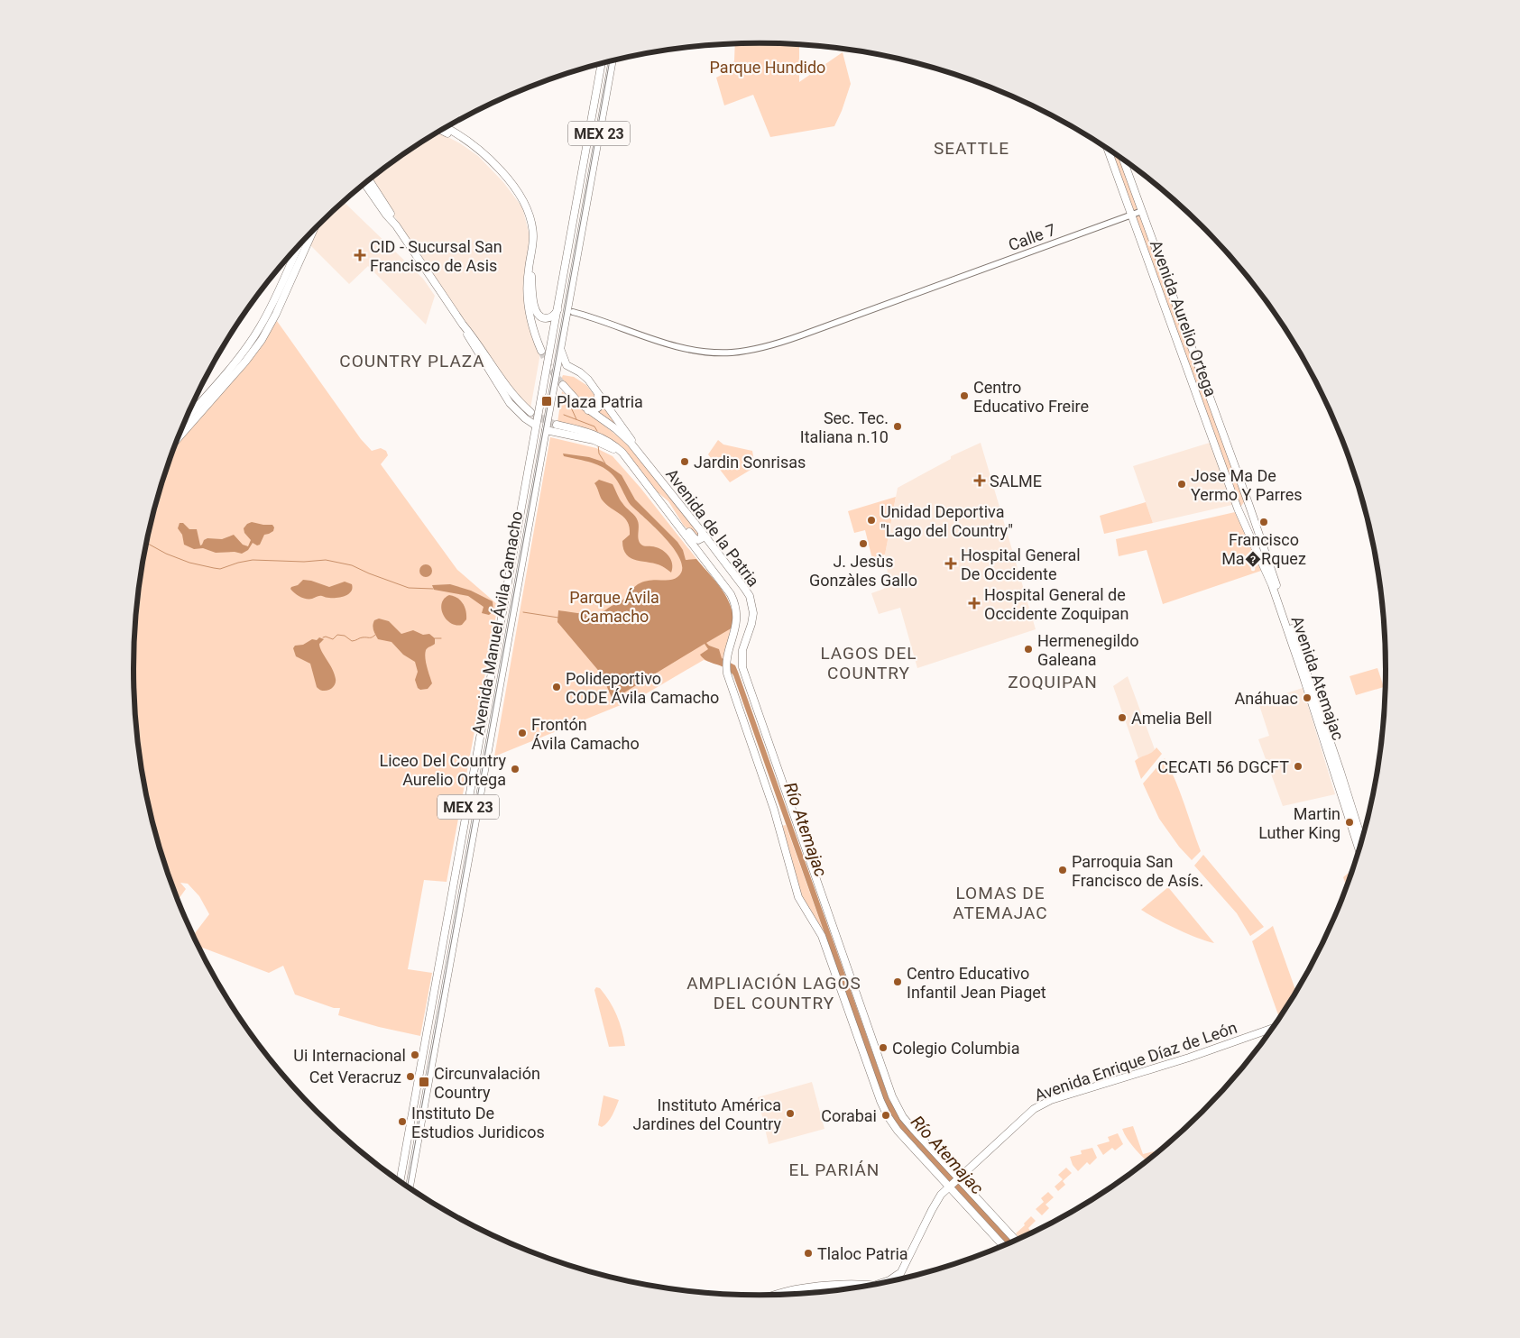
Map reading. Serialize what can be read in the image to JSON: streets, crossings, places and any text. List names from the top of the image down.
{
  "streets": {
    "main road": [
      "MEX 23",
      "Avenida Aurelio Ortega",
      "Avenida de la Patria",
      "Avenida Manuel Ávila Camacho",
      "Avenida Atemajac",
      "Avenida Enrique Díaz de León"
    ],
    "street": ["Calle 7"]
  },
  "crossings": [
    ["Calle 7", "Avenida Aurelio Ortega"],
    ["Avenida Aurelio Ortega", "Avenida Atemajac"],
    ["Avenida de la Patria", "Avenida Enrique Díaz de León"]
  ],
  "districts": [
    "SEATTLE",
    "COUNTRY PLAZA",
    "LAGOS DEL COUNTRY",
    "ZOQUIPAN",
    "LOMAS DE ATEMAJAC",
    "AMPLIACIÓN LAGOS DEL COUNTRY",
    "EL PARIÁN"
  ],
  "water": ["Río Atemajac"],
  "parks": ["Parque Hundido", "Parque Ávila Camacho"],
  "places": {
    "health": [
      "CID - Sucursal San Francisco de Asis",
      "SALME",
      "Hospital General De Occidente",
      "Hospital General de Occidente Zoquipan"
    ],
    "other": [
      "Centro Educativo Freire",
      "Sec. Tec. Italiana n.10",
      "Jardin Sonrisas",
      "Jose Ma De Yermo Y Parres",
      "Unidad Deportiva \"Lago del Country\"",
      "Francisco Ma�Rquez",
      "J. Jesùs Gonzàles Gallo",
      "Hermenegildo Galeana",
      "Polideportivo CODE Ávila Camacho",
      "Anáhuac",
      "Amelia Bell",
      "Frontón Ávila Camacho",
      "CECATI 56 DGCFT",
      "Liceo Del Country Aurelio Ortega",
      "Martin Luther King",
      "Parroquia San Francisco de Asís.",
      "Centro Educativo Infantil Jean Piaget",
      "Colegio Columbia",
      "Ui Internacional",
      "Cet Veracruz",
      "Instituto América Jardines del Country",
      "Corabai",
      "Instituto De Estudios Juridicos",
      "Tlaloc Patria"
    ],
    "transit": ["Plaza Patria", "Circunvalación Country"]
  }
}
